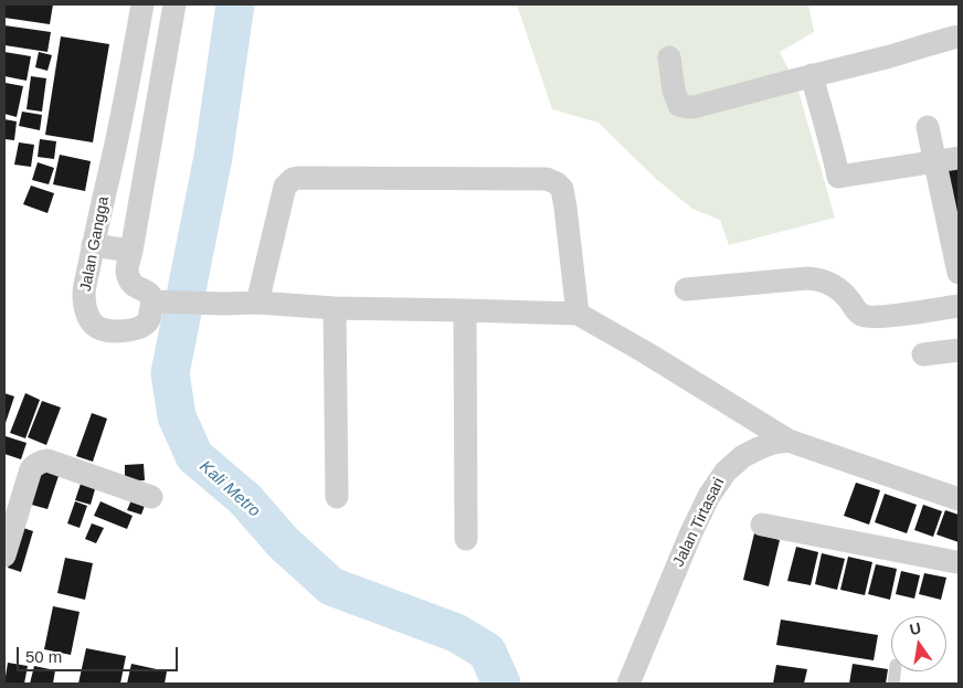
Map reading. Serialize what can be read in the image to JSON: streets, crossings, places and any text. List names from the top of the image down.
{
  "streets": {
    "street": ["Jalan Gangga", "Jalan Tirtasari"]
  },
  "water": ["Kali Metro"],
  "scale_bar": "50 m",
  "north": "top"
}
